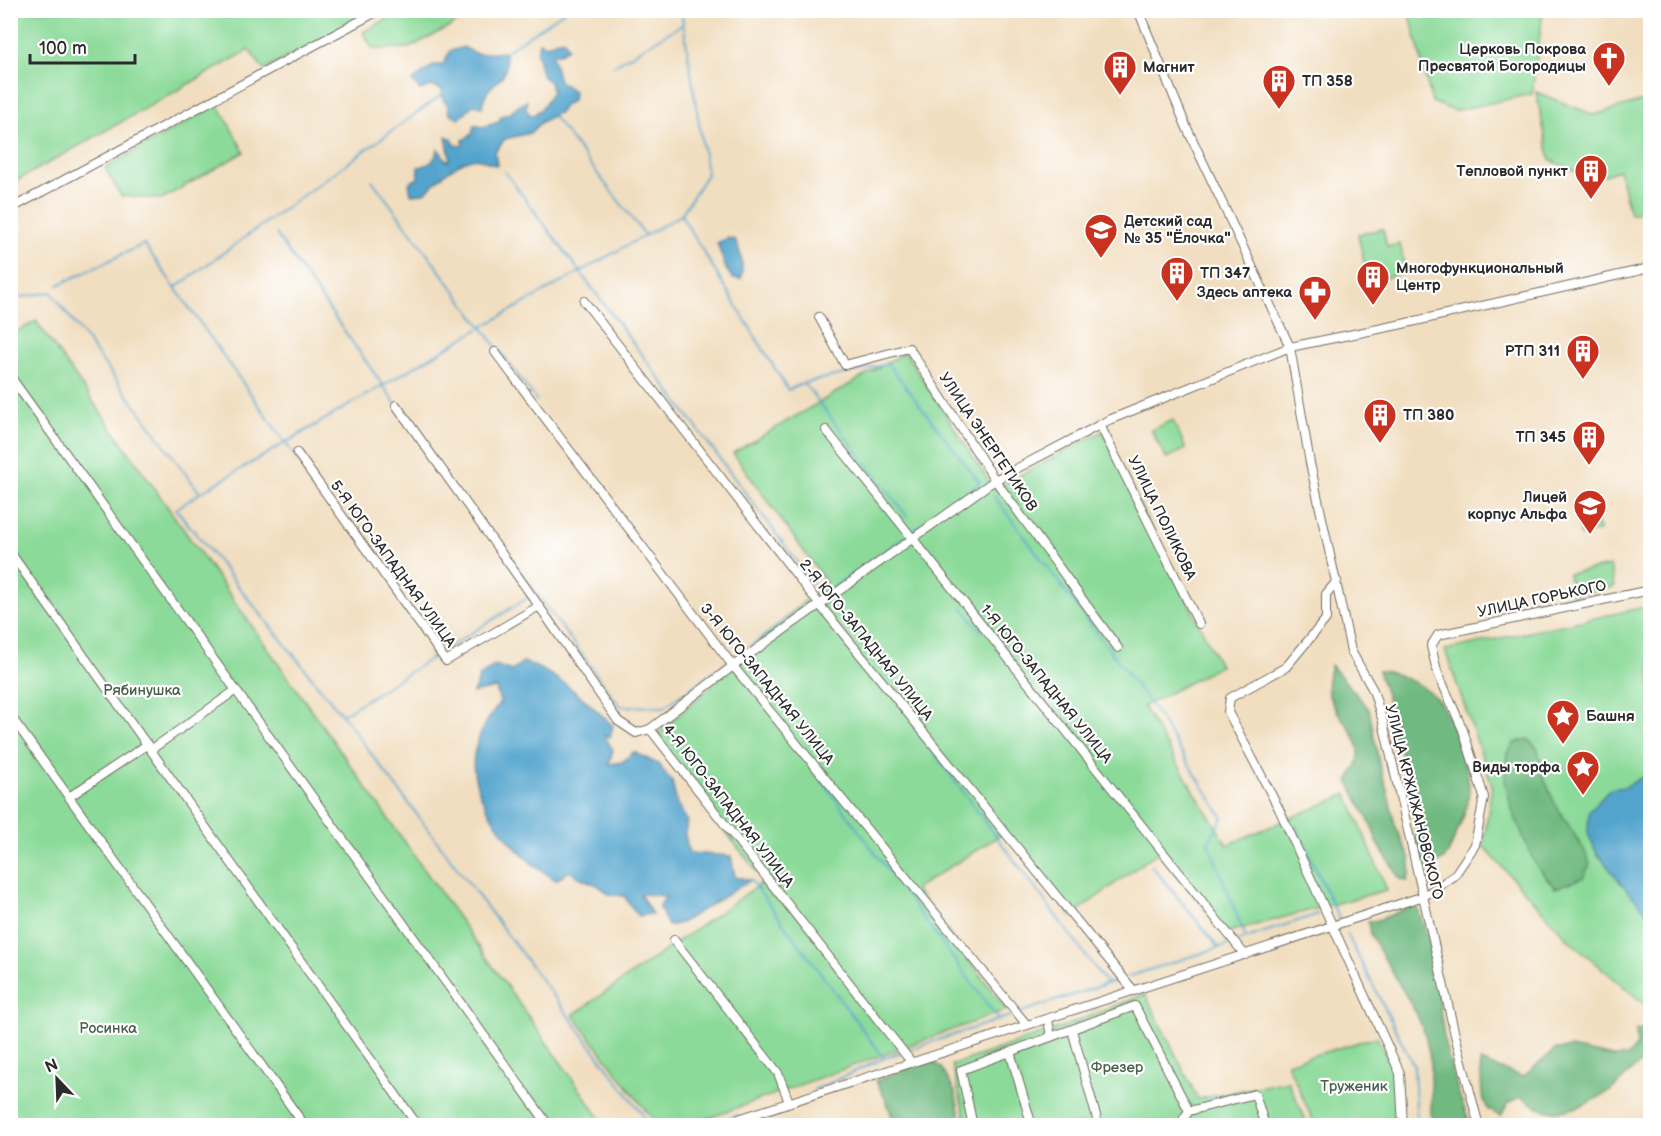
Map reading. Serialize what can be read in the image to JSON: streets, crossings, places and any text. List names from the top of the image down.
{
  "streets": {
    "street": [
      "УЛИЦА ЭНЕРГЕТИКОВ",
      "УЛИЦА ПОЛИКОВА",
      "5-Я ЮГО-ЗАПАДНАЯ УЛИЦА",
      "УЛИЦА ГОРЬКОГО",
      "2-Я ЮГО-ЗАПАДНАЯ УЛИЦА",
      "3-Я ЮГО-ЗАПАДНАЯ УЛИЦА",
      "1-Я ЮГО-ЗАПАДНАЯ УЛИЦА",
      "УЛИЦА КРЖИЖАНОВСКОГО",
      "4-Я ЮГО-ЗАПАДНАЯ УЛИЦА"
    ]
  },
  "crossings": [
    ["5-Я ЮГО-ЗАПАДНАЯ УЛИЦА", "4-Я ЮГО-ЗАПАДНАЯ УЛИЦА"],
    ["УЛИЦА ГОРЬКОГО", "УЛИЦА КРЖИЖАНОВСКОГО"]
  ],
  "parks": [
    "Рябинушка",
    "Росинка",
    "Фрезер",
    "Труженик"
  ],
  "places": {
    "church": ["Церковь Покрова Пресвятой Богородицы"],
    "building": [
      "Магнит",
      "ТП 358",
      "Тепловой пункт",
      "ТП 347",
      "Многофункциональный Центр",
      "РТП 311",
      "ТП 380",
      "ТП 345"
    ],
    "school or university": ["Детский сад № 35 \"Ёлочка\"", "Лицей корпус Альфа"],
    "pharmacy": ["Здесь аптека"],
    "place": ["Башня", "Виды торфа"]
  },
  "scale_bar": "100 m",
  "north": "top left"
}
